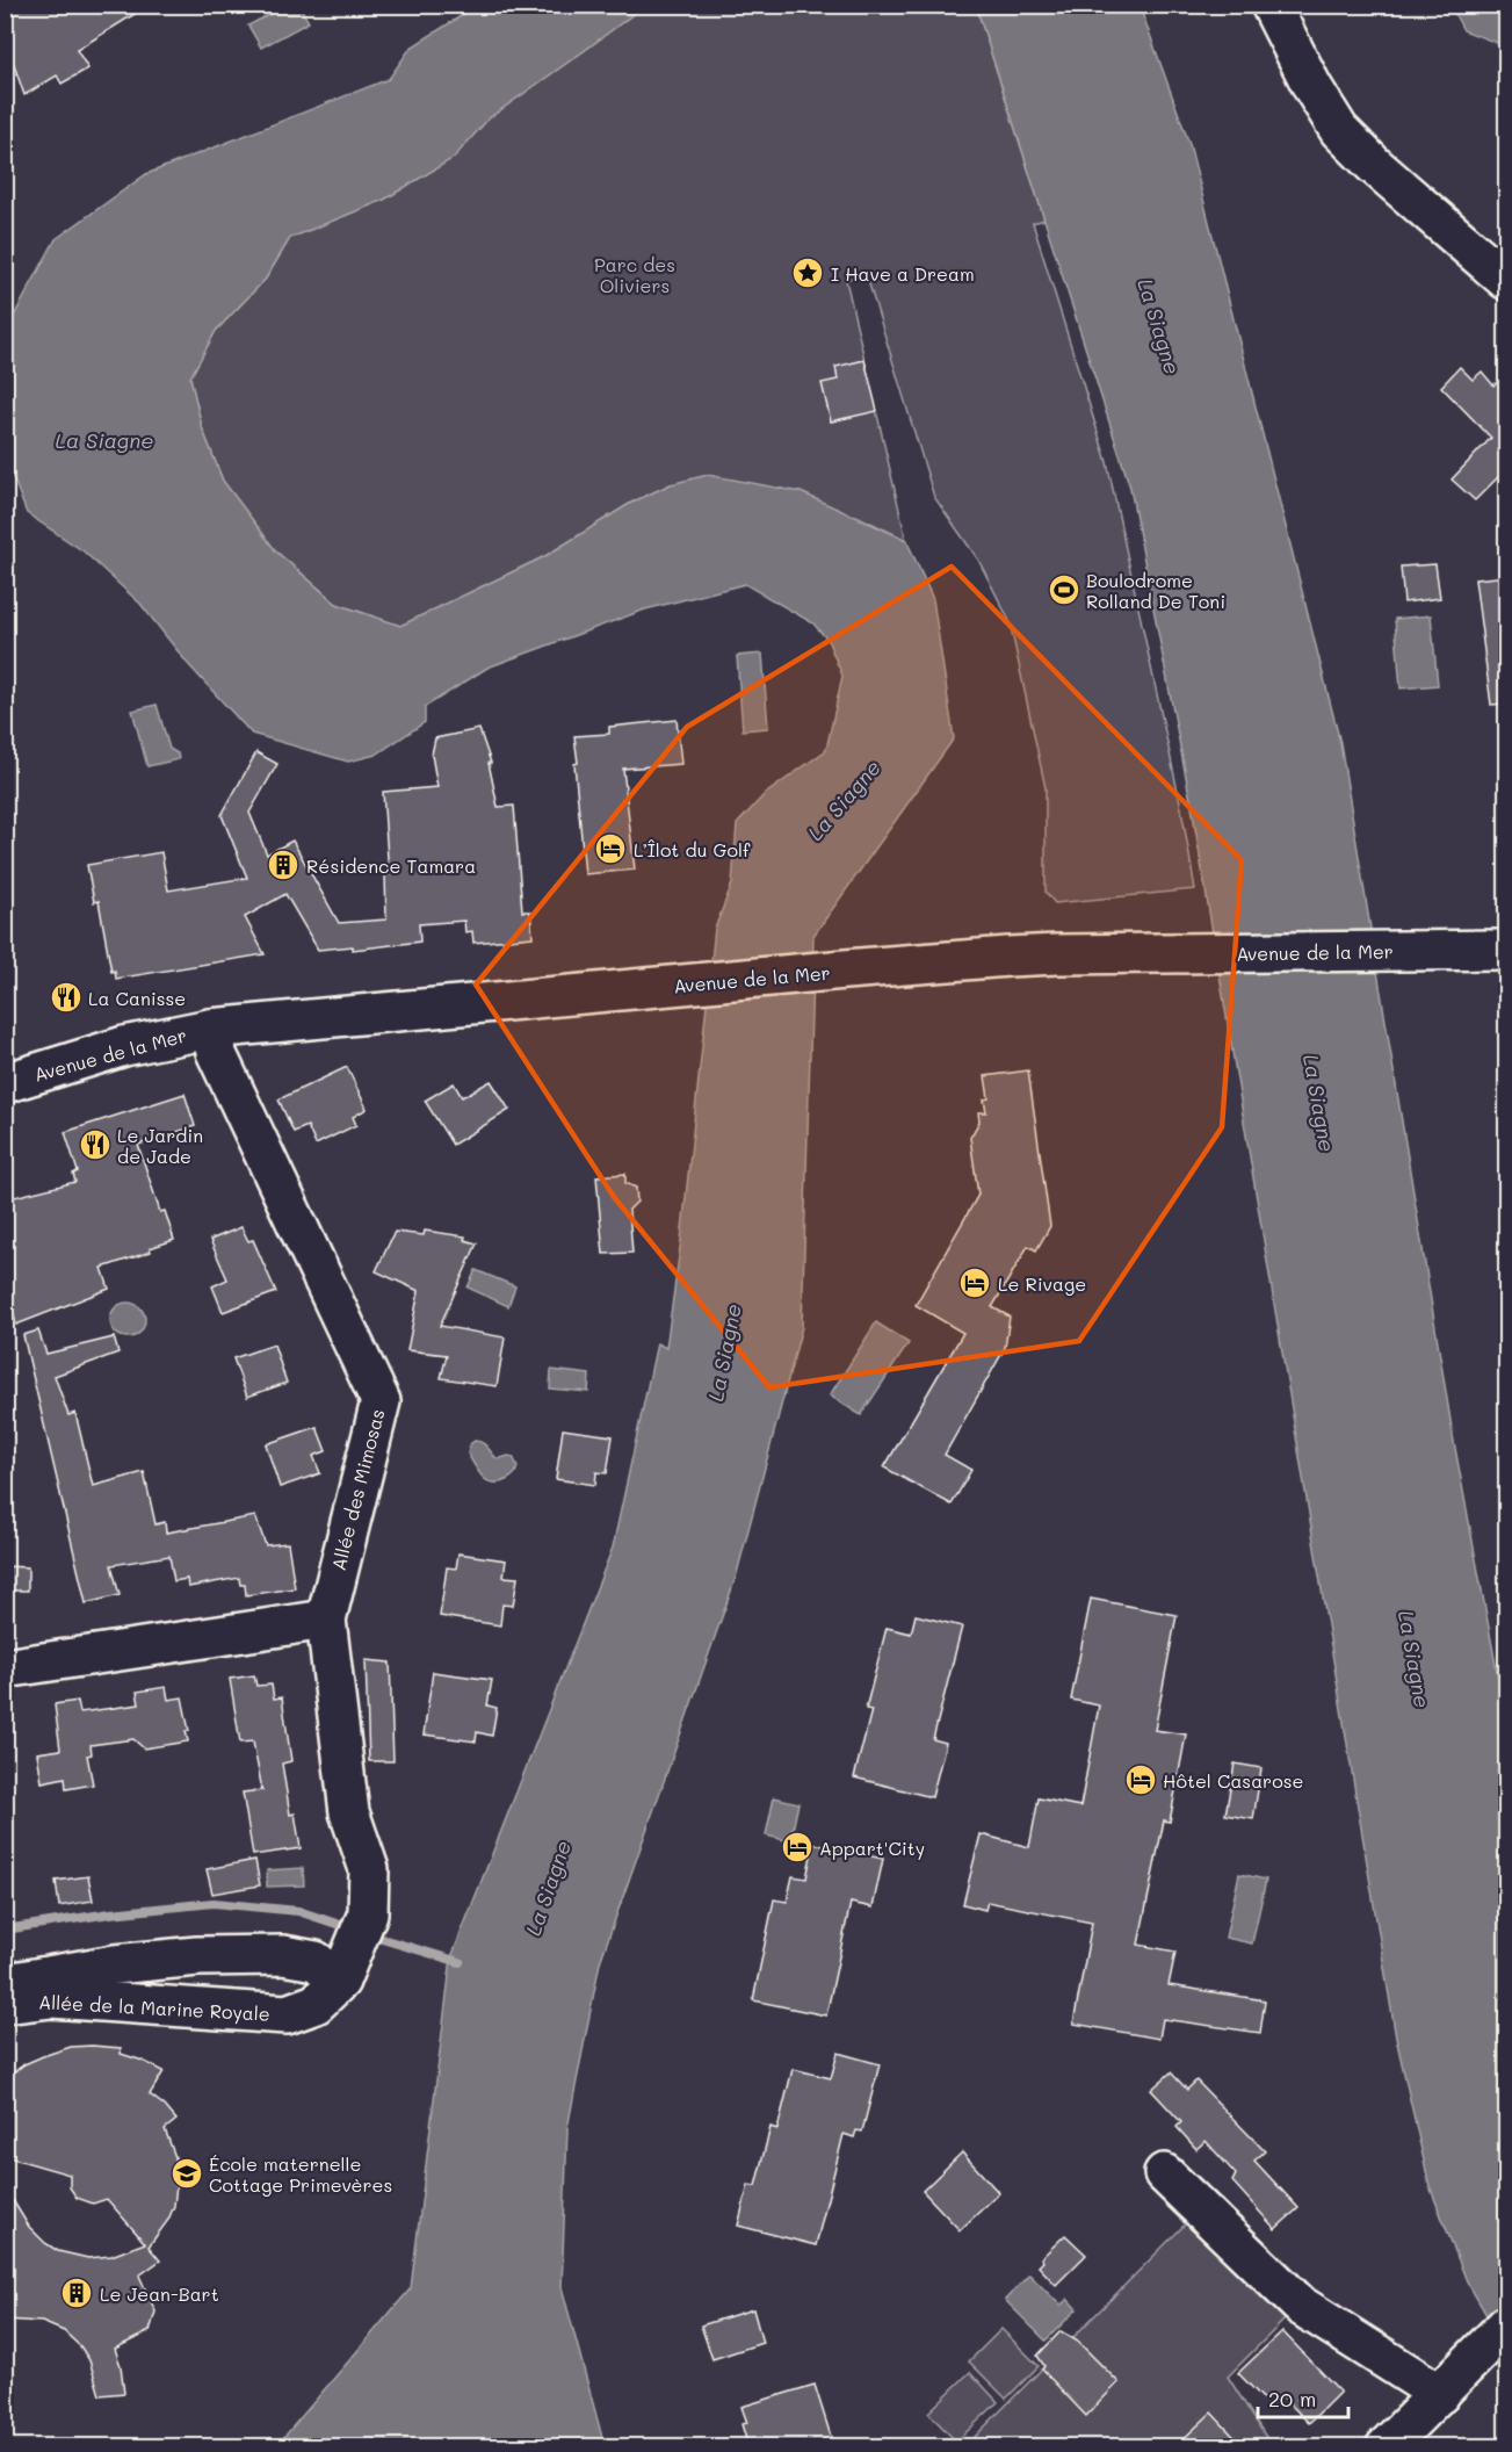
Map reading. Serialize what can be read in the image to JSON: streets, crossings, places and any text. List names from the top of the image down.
{
  "streets": {
    "street": ["Avenue de la Mer", "Allée des Mimosas", "Allée de la Marine Royale"]
  },
  "crossings": [
    ["Avenue de la Mer", "Allée des Mimosas"],
    ["Allée des Mimosas", "Allée de la Marine Royale"]
  ],
  "water": ["La Siagne"],
  "parks": ["Parc des Oliviers"],
  "places": {
    "place": ["I Have a Dream"],
    "sports": ["Boulodrome Rolland De Toni"],
    "hotel": [
      "L’Îlot du Golf",
      "Le Rivage",
      "Hôtel Casarose",
      "Appart'City"
    ],
    "building": ["Résidence Tamara", "Le Jean-Bart"],
    "restaurant": ["La Canisse", "Le Jardin de Jade"],
    "school or university": ["École maternelle Cottage Primevères"]
  },
  "scale_bar": "20 m"
}
